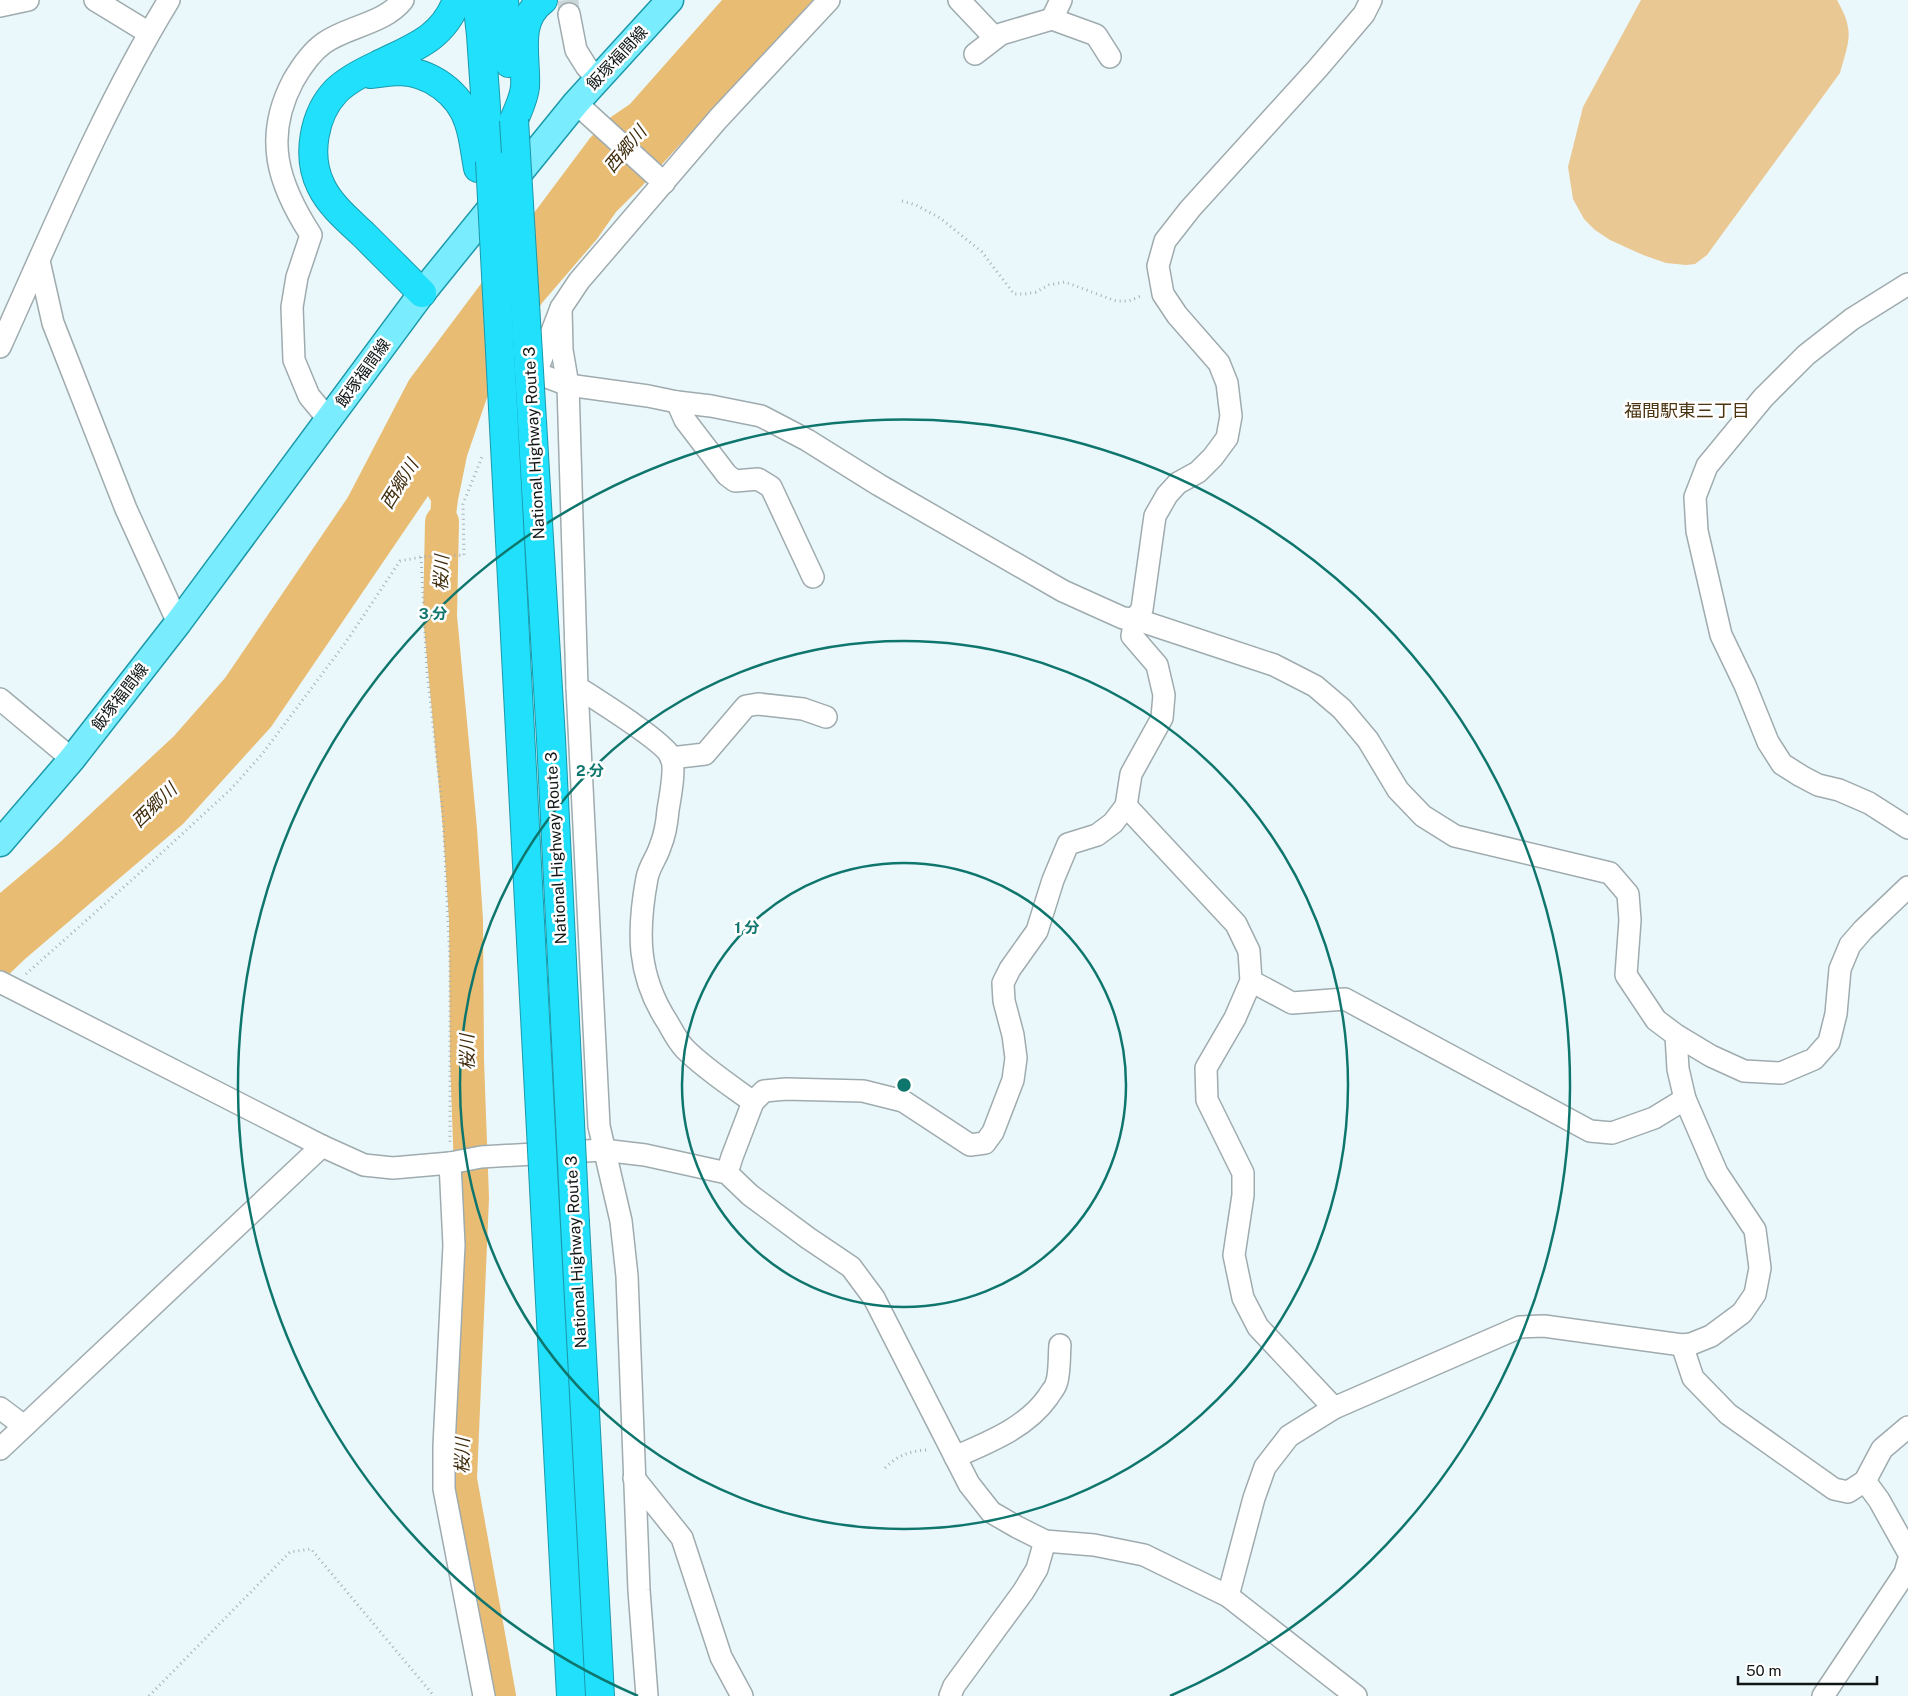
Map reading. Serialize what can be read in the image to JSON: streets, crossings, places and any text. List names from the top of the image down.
{
  "streets": {
    "highway": ["National Highway Route 3"],
    "main road": ["飯塚福間線"]
  },
  "districts": ["福間駅東三丁目"],
  "water": ["西郷川", "桜川"],
  "scale_bar": "50 m",
  "rings": ["3 分", "2 分", "1 分"]
}
